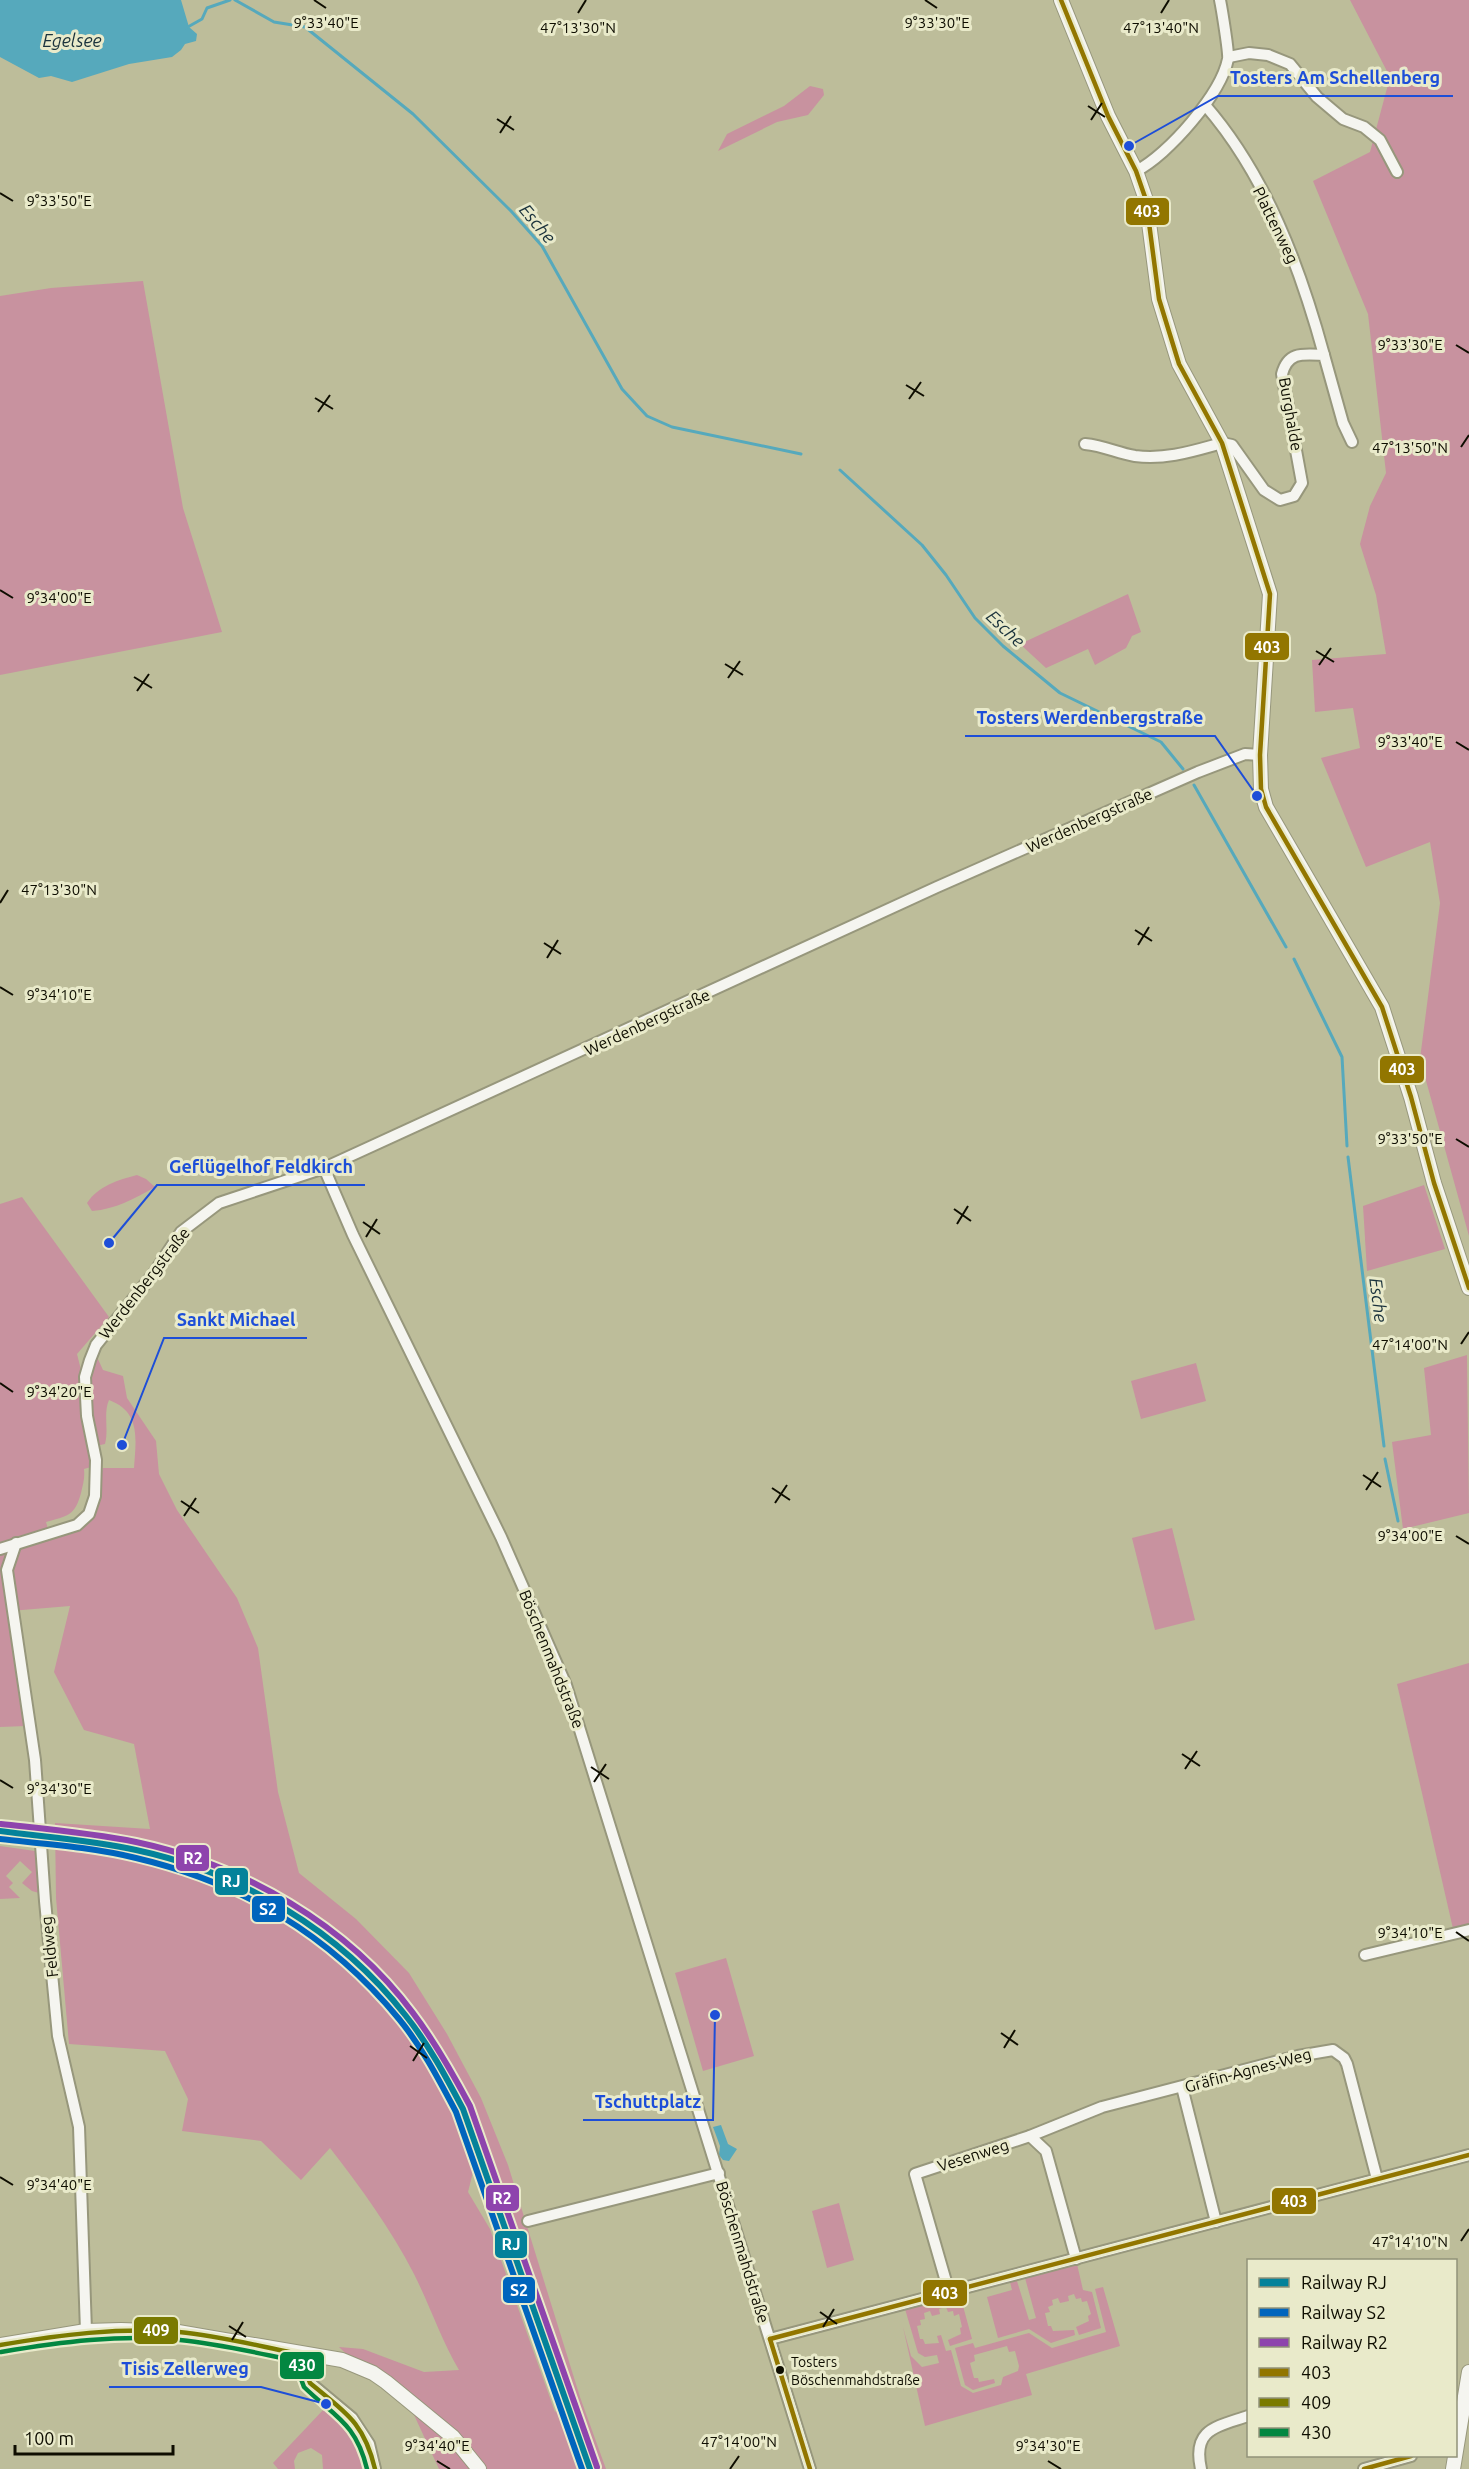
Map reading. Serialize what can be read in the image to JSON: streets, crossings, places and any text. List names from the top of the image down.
{
  "streets": {
    "street": [
      "Plattenweg",
      "Burghalde",
      "Werdenbergstraße",
      "Böschenmahdstraße",
      "Feldweg",
      "Gräfin-Agnes-Weg",
      "Vesenweg"
    ]
  },
  "crossings": [
    ["Plattenweg", "Burghalde"],
    ["Werdenbergstraße", "Böschenmahdstraße"],
    ["Werdenbergstraße", "Feldweg"],
    ["Gräfin-Agnes-Weg", "Vesenweg"]
  ],
  "water": ["Egelsee", "Esche"],
  "places": [
    "Tosters Am Schellenberg",
    "Tosters Werdenbergstraße",
    "Geflügelhof Feldkirch",
    "Sankt Michael",
    "Tschuttplatz",
    "Tosters Böschenmahdstraße",
    "Tisis Zellerweg"
  ],
  "lines": [
    "transit line 403",
    "rail line R2",
    "rail line RJ",
    "rail line S2",
    "transit line 409",
    "transit line 430"
  ],
  "legend": [
    "Railway RJ",
    "Railway S2",
    "Railway R2",
    "403",
    "409",
    "430"
  ],
  "scale_bar": "100 m",
  "coordinates": [
    "9°33'40\"E",
    "9°33'30\"E",
    "47°13'30\"N",
    "47°13'40\"N",
    "9°33'50\"E",
    "47°13'50\"N",
    "9°34'00\"E",
    "9°34'10\"E",
    "47°14'00\"N",
    "9°34'20\"E",
    "9°34'30\"E",
    "9°34'40\"E",
    "47°14'10\"N"
  ]
}
